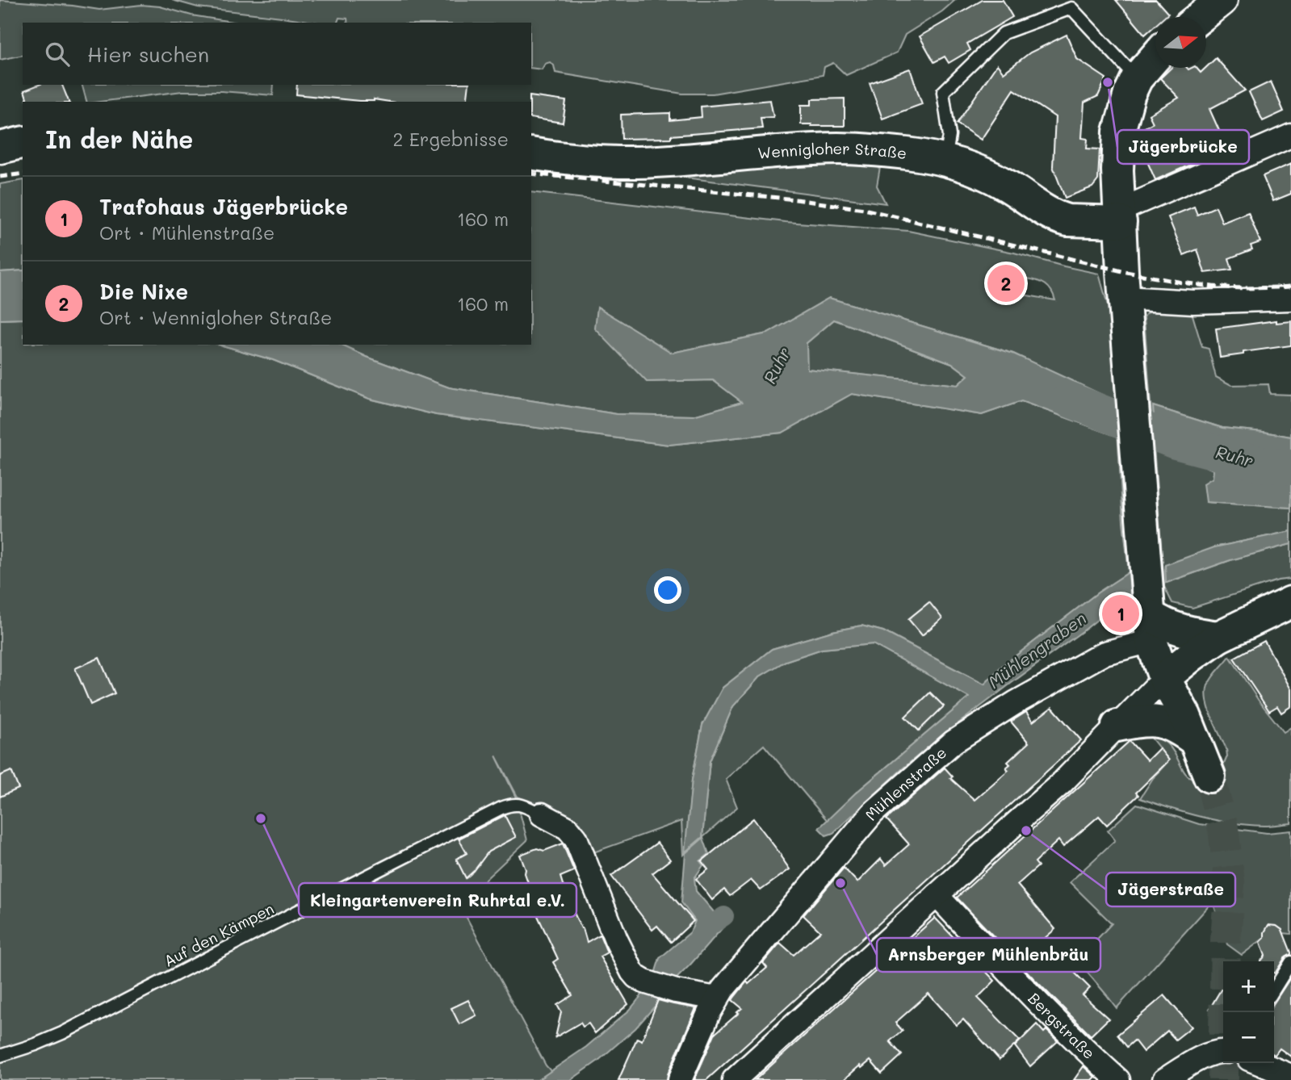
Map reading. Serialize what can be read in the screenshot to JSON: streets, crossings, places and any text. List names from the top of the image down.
{
  "streets": {
    "main road": ["Wennigloher Straße"],
    "street": ["Mühlenstraße", "Bergstraße"],
    "lane": ["Auf den Kämpen"]
  },
  "water": ["Ruhr", "Mühlengraben"],
  "places": [
    "Jägerbrücke",
    "Kleingartenverein Ruhrtal e.V.",
    "Jägerstraße",
    "Arnsberger Mühlenbräu"
  ],
  "north": "right",
  "page": {
    "search": "Hier suchen",
    "heading": ["In der Nähe", "2 Ergebnisse"],
    "list": [
      {
        "mark": "1",
        "name": "Trafohaus Jägerbrücke",
        "note": "Ort · Mühlenstraße",
        "value": "160 m"
      },
      {
        "mark": "2",
        "name": "Die Nixe",
        "note": "Ort · Wennigloher Straße",
        "value": "160 m"
      }
    ],
    "pins": ["2", "1"],
    "map_buttons": ["+", "−"]
  }
}
